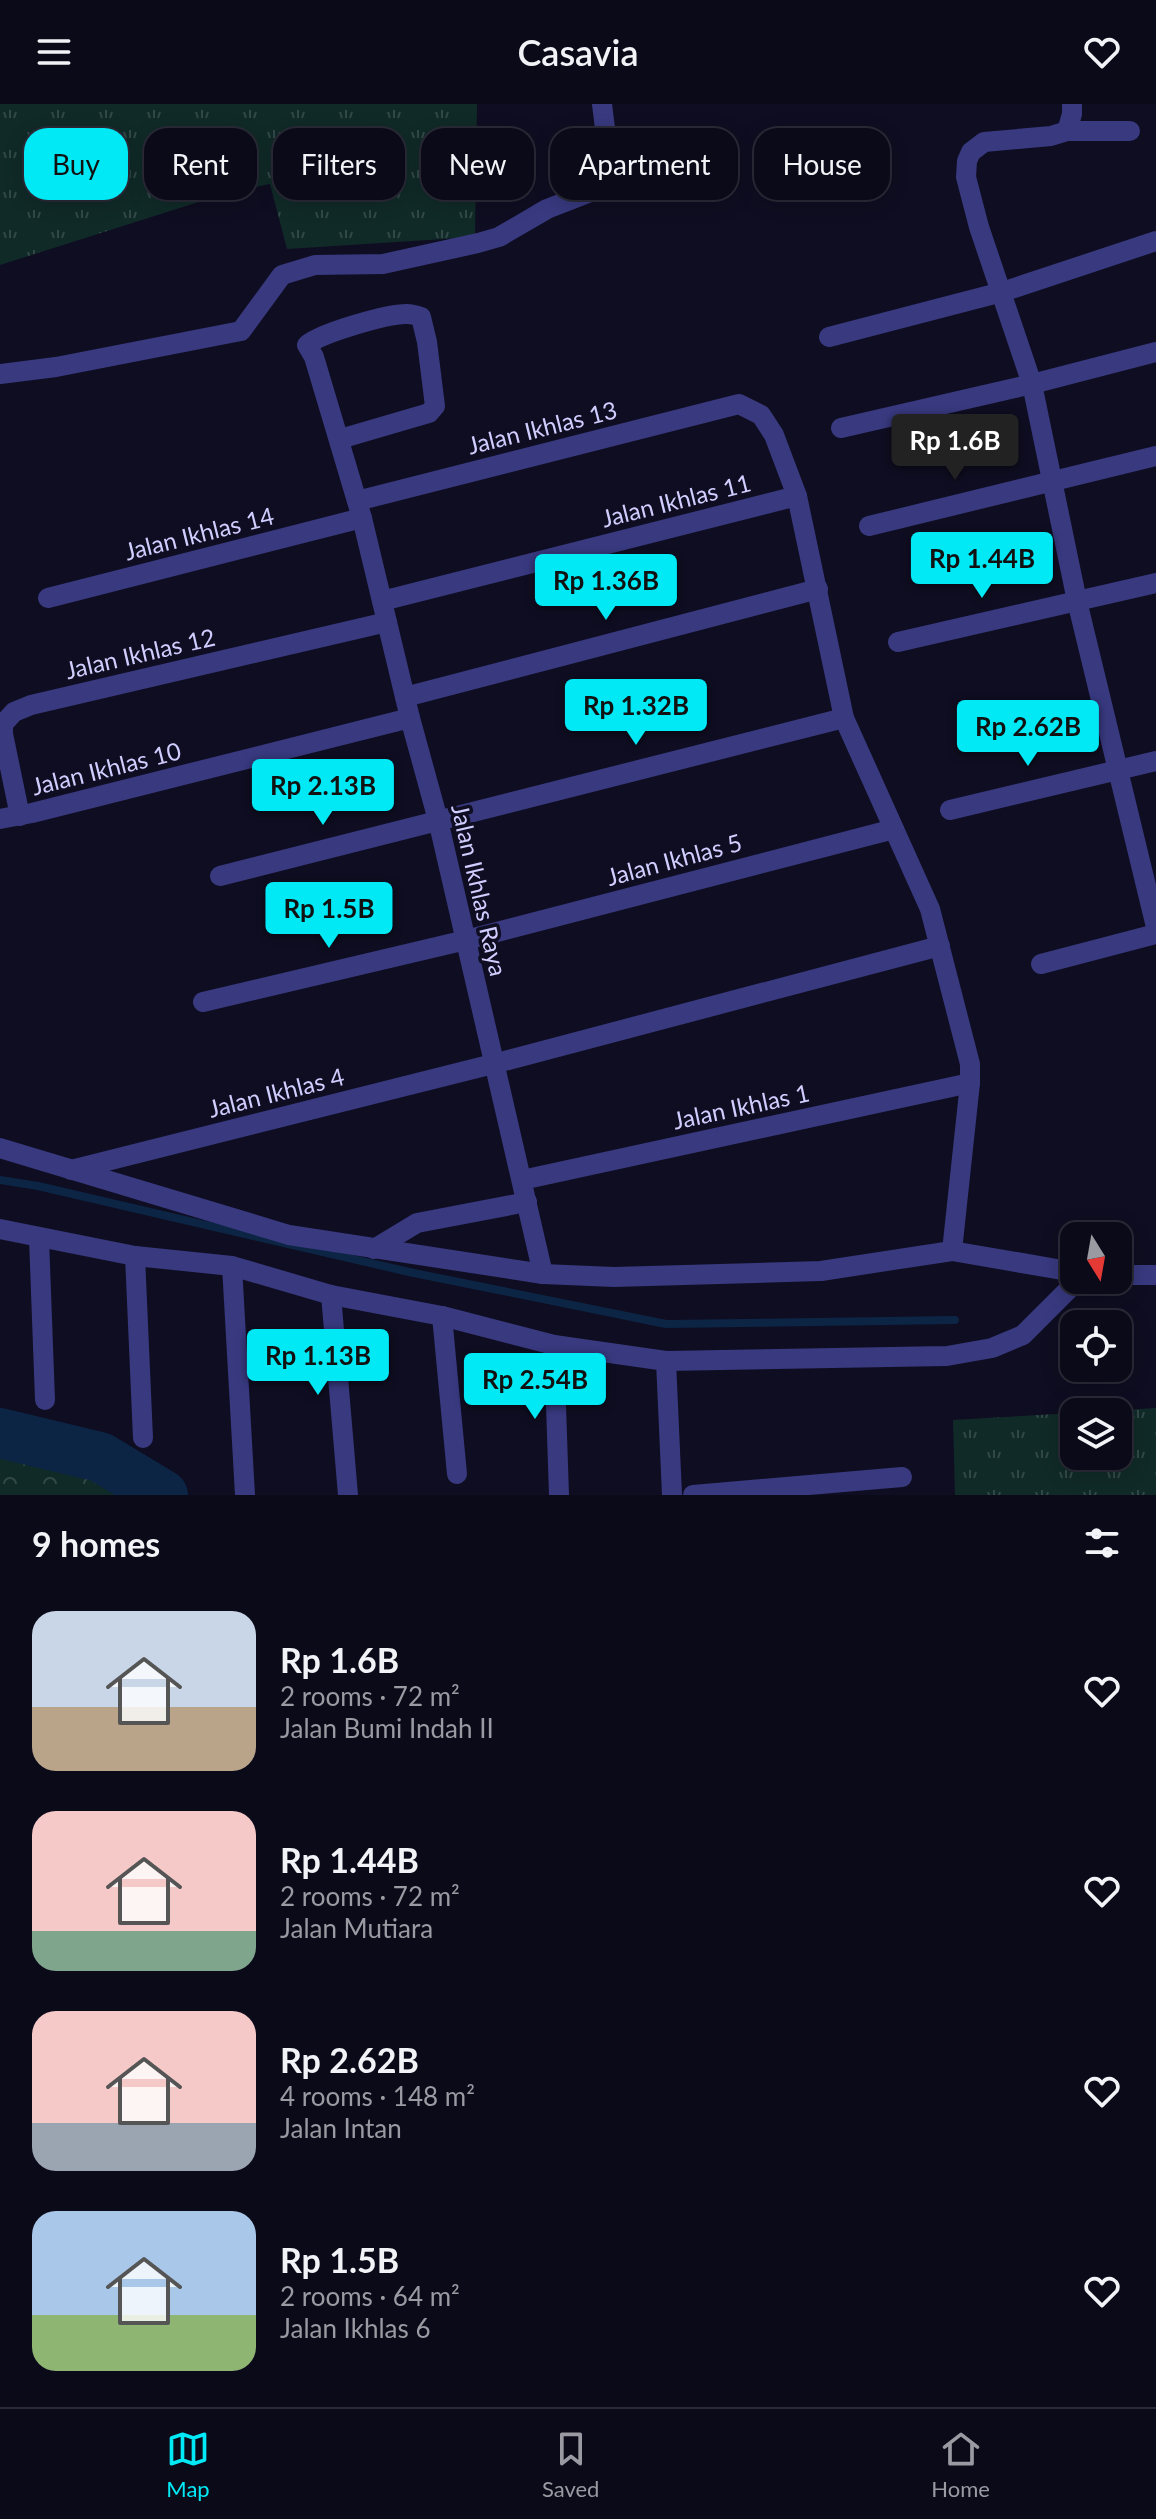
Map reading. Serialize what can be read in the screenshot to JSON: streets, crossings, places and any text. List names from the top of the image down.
{
  "streets": {
    "street": [
      "Jalan Ikhlas 13",
      "Jalan Ikhlas 11",
      "Jalan Ikhlas 14",
      "Jalan Ikhlas 12",
      "Jalan Ikhlas 10",
      "Jalan Ikhlas 5",
      "Jalan Ikhlas Raya",
      "Jalan Ikhlas 4",
      "Jalan Ikhlas 1"
    ]
  },
  "crossings": [
    ["Jalan Ikhlas 13", "Jalan Ikhlas 11"],
    ["Jalan Ikhlas 13", "Jalan Ikhlas 14"],
    ["Jalan Ikhlas 13", "Jalan Ikhlas Raya"],
    ["Jalan Ikhlas 11", "Jalan Ikhlas 12"],
    ["Jalan Ikhlas 11", "Jalan Ikhlas Raya"],
    ["Jalan Ikhlas 14", "Jalan Ikhlas Raya"],
    ["Jalan Ikhlas 12", "Jalan Ikhlas 10"],
    ["Jalan Ikhlas 12", "Jalan Ikhlas Raya"],
    ["Jalan Ikhlas 10", "Jalan Ikhlas Raya"],
    ["Jalan Ikhlas 5", "Jalan Ikhlas Raya"],
    ["Jalan Ikhlas Raya", "Jalan Ikhlas 4"],
    ["Jalan Ikhlas Raya", "Jalan Ikhlas 1"]
  ],
  "north": "bottom",
  "page": {
    "header": "Casavia",
    "chip": [
      "Buy",
      "Rent",
      "Filters",
      "New",
      "Apartment",
      "House"
    ],
    "price": [
      "Rp 1.6B",
      "Rp 1.44B",
      "Rp 1.36B",
      "Rp 1.32B",
      "Rp 2.62B",
      "Rp 2.13B",
      "Rp 1.5B",
      "Rp 1.13B",
      "Rp 2.54B"
    ],
    "heading": "9 homes",
    "list": [
      {
        "name": "Rp 1.6B",
        "note": "2 rooms · 72 m² · Jalan Bumi Indah II"
      },
      {
        "name": "Rp 1.44B",
        "note": "2 rooms · 72 m² · Jalan Mutiara"
      },
      {
        "name": "Rp 2.62B",
        "note": "4 rooms · 148 m² · Jalan Intan"
      },
      {
        "name": "Rp 1.5B",
        "note": "2 rooms · 64 m² · Jalan Ikhlas 6"
      }
    ],
    "tabs": ["Map", "Saved", "Home"]
  }
}
